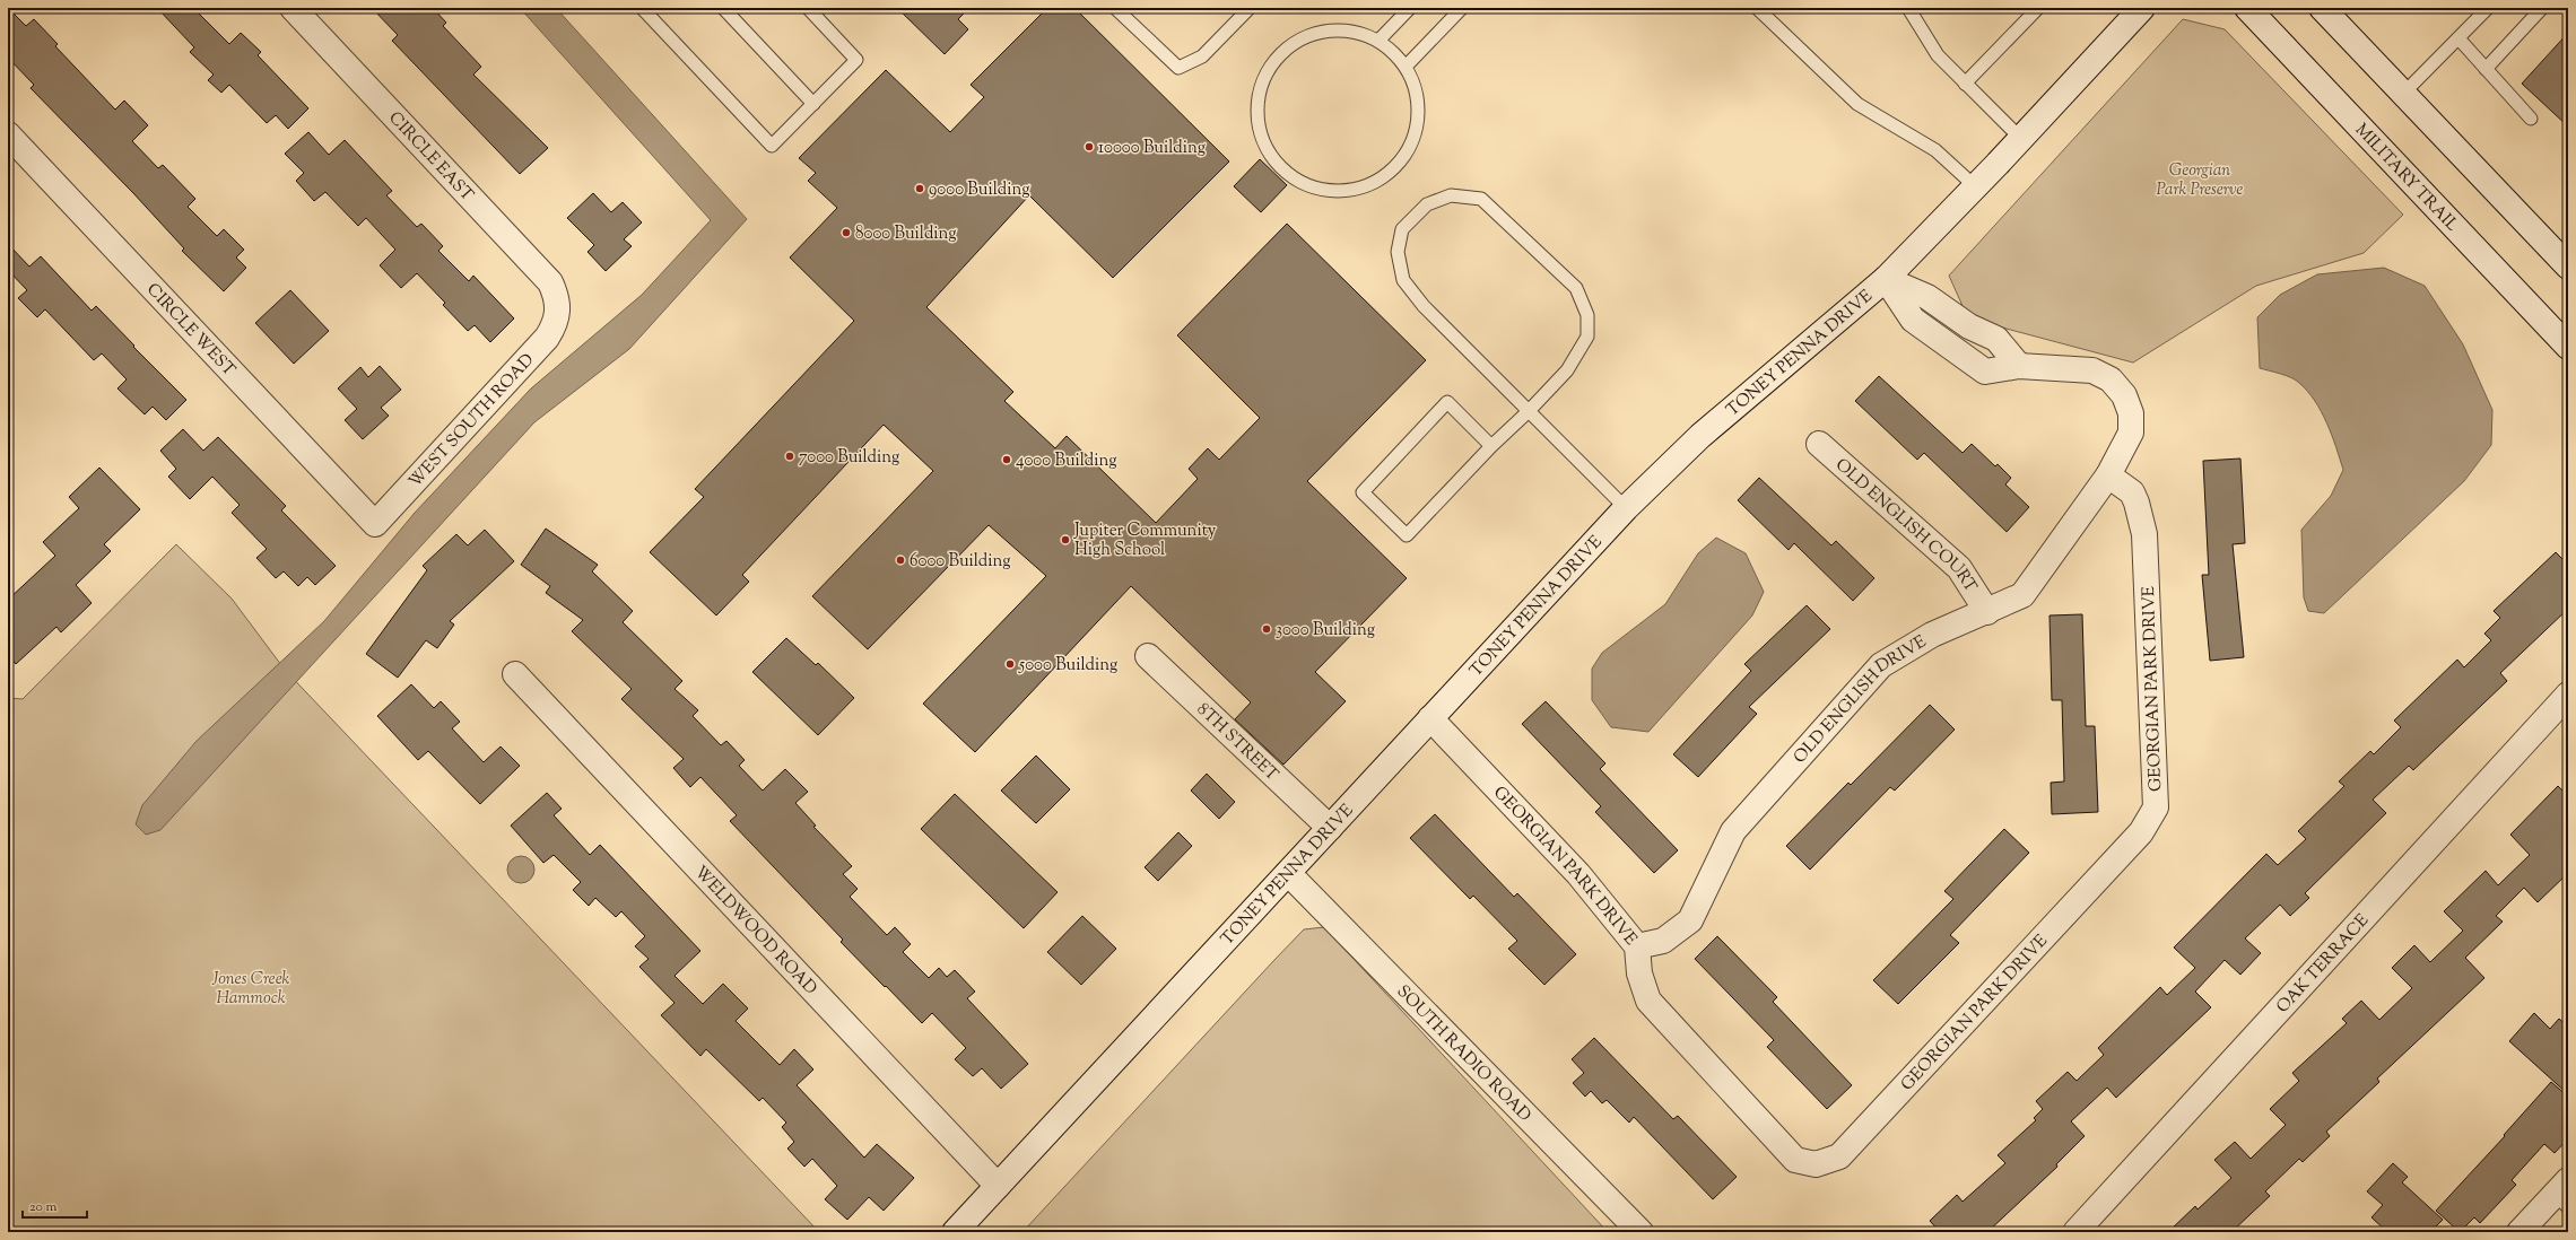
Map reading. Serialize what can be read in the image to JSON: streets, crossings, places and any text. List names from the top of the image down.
{
  "streets": {
    "street": [
      "CIRCLE EAST",
      "MILITARY TRAIL",
      "CIRCLE WEST",
      "TONEY PENNA DRIVE",
      "WEST SOUTH ROAD",
      "OLD ENGLISH COURT",
      "GEORGIAN PARK DRIVE",
      "OLD ENGLISH DRIVE",
      "8TH STREET",
      "WELDWOOD ROAD",
      "OAK TERRACE",
      "SOUTH RADIO ROAD"
    ]
  },
  "crossings": [
    ["CIRCLE EAST", "WEST SOUTH ROAD"],
    ["CIRCLE WEST", "WEST SOUTH ROAD"],
    ["TONEY PENNA DRIVE", "GEORGIAN PARK DRIVE"],
    ["TONEY PENNA DRIVE", "8TH STREET"],
    ["TONEY PENNA DRIVE", "WELDWOOD ROAD"],
    ["TONEY PENNA DRIVE", "SOUTH RADIO ROAD"],
    ["OLD ENGLISH COURT", "OLD ENGLISH DRIVE"],
    ["GEORGIAN PARK DRIVE", "OLD ENGLISH DRIVE"]
  ],
  "parks": ["Georgian Park Preserve", "Jones Creek Hammock"],
  "places": [
    "10000 Building",
    "9000 Building",
    "8000 Building",
    "7000 Building",
    "4000 Building",
    "Jupiter Community High School",
    "6000 Building",
    "3000 Building",
    "5000 Building"
  ],
  "scale_bar": "20 m"
}
